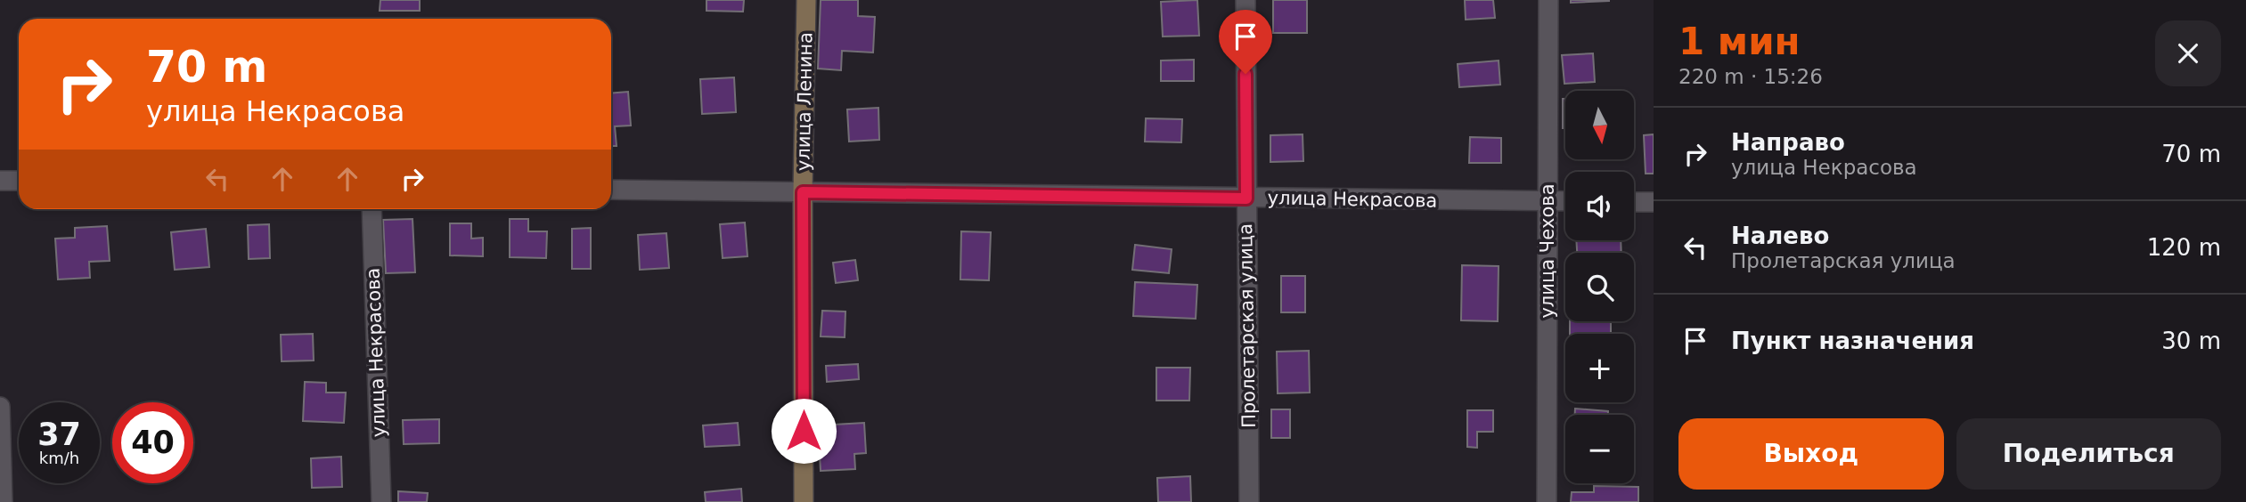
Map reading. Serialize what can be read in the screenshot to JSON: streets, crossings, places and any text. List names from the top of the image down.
{
  "streets": {
    "street": [
      "улица Ленина",
      "улица Некрасова",
      "улица Чехова",
      "Пролетарская улица"
    ]
  },
  "crossings": [
    ["улица Ленина", "улица Некрасова"],
    ["улица Некрасова", "улица Чехова"],
    ["улица Некрасова", "Пролетарская улица"]
  ],
  "north": "bottom",
  "page": {
    "heading": ["1 мин", "220 m · 15:26"],
    "turn": ["70 m", "улица Некрасова"],
    "map_buttons": ["+", "−"],
    "list": [
      {
        "name": "Направо",
        "note": "улица Некрасова",
        "value": "70 m"
      },
      {
        "name": "Налево",
        "note": "Пролетарская улица",
        "value": "120 m"
      },
      {
        "name": "Пункт назначения",
        "value": "30 m"
      }
    ],
    "speed": "37 km/h",
    "limit": "40",
    "buttons": ["Выход", "Поделиться"]
  }
}
